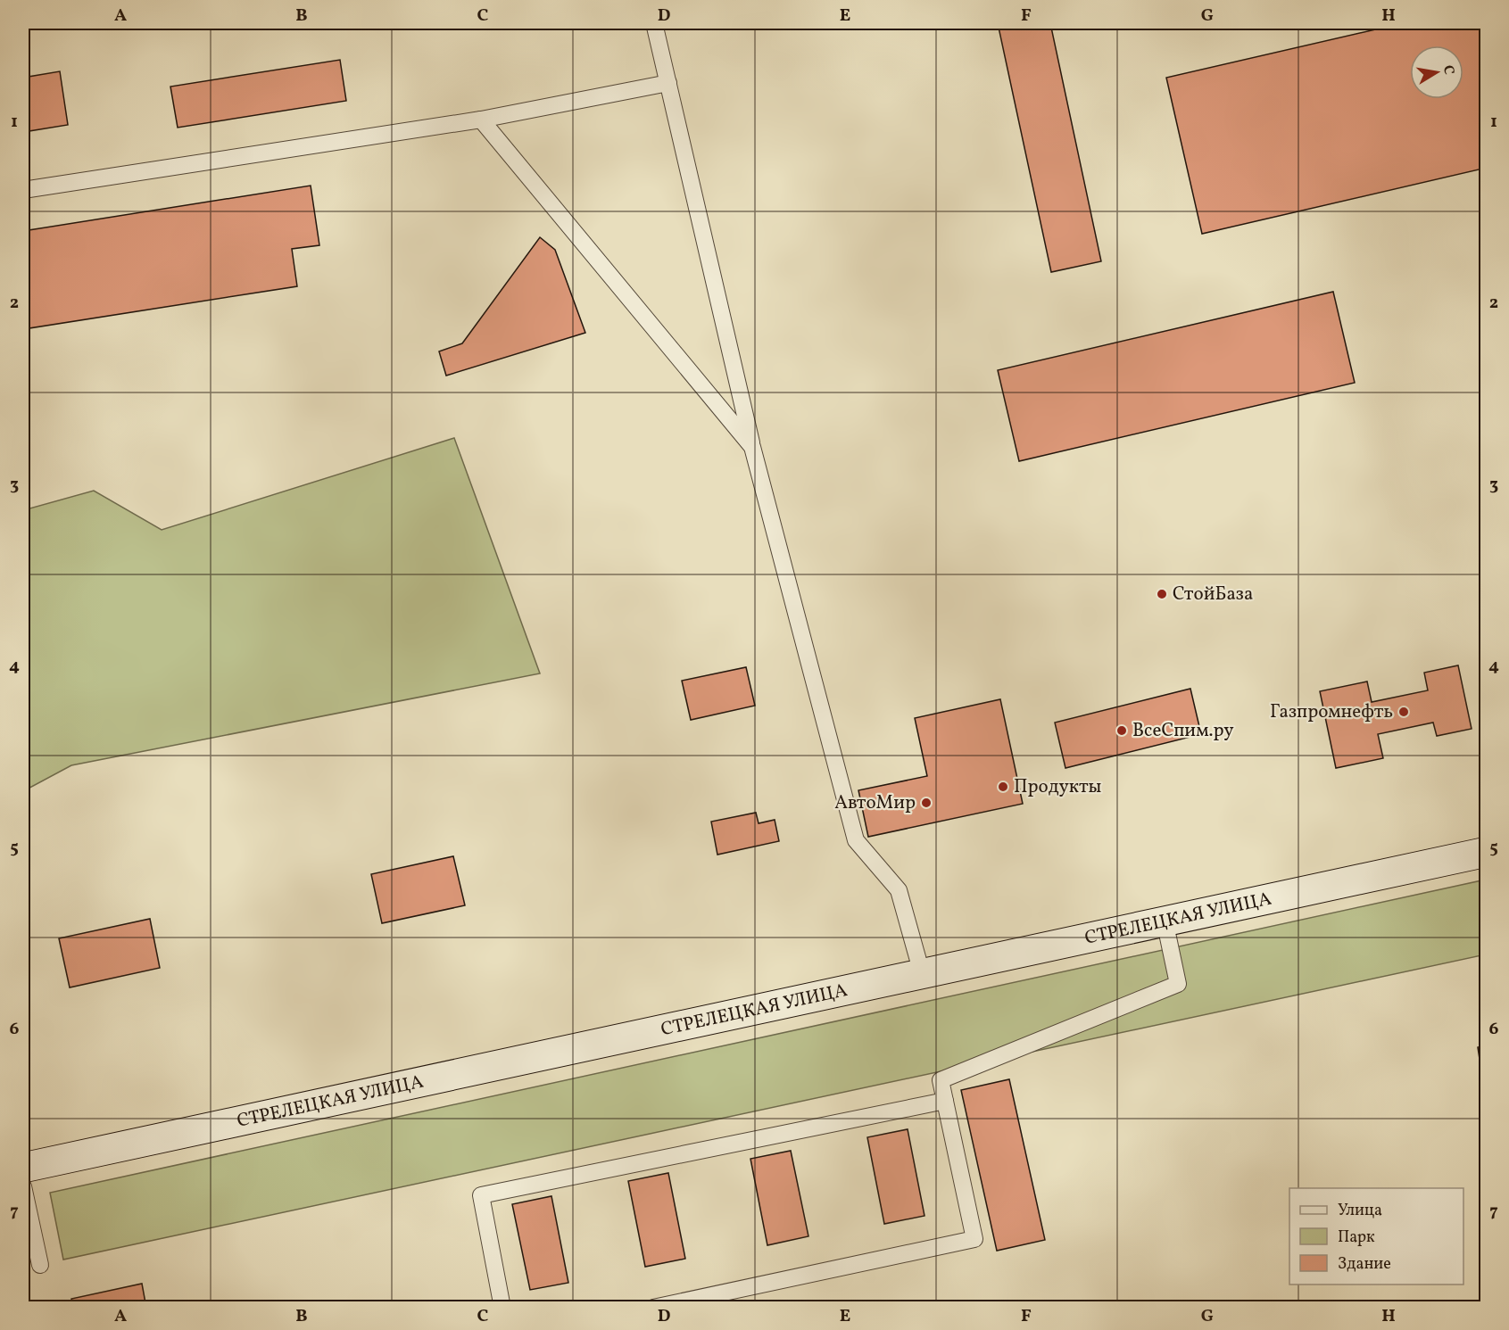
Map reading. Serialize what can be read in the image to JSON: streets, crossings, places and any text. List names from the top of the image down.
{
  "streets": {
    "main road": ["СТРЕЛЕЦКАЯ УЛИЦА"]
  },
  "places": [
    "СтойБаза",
    "Газпромнефть",
    "ВсеСпим.ру",
    "Продукты",
    "АвтоМир"
  ],
  "legend": ["Улица", "Парк", "Здание"],
  "north": "right",
  "grid": {
    "columns": [
      "A",
      "B",
      "C",
      "D",
      "E",
      "F",
      "G",
      "H"
    ],
    "rows": [
      "1",
      "2",
      "3",
      "4",
      "5",
      "6",
      "7"
    ]
  }
}
